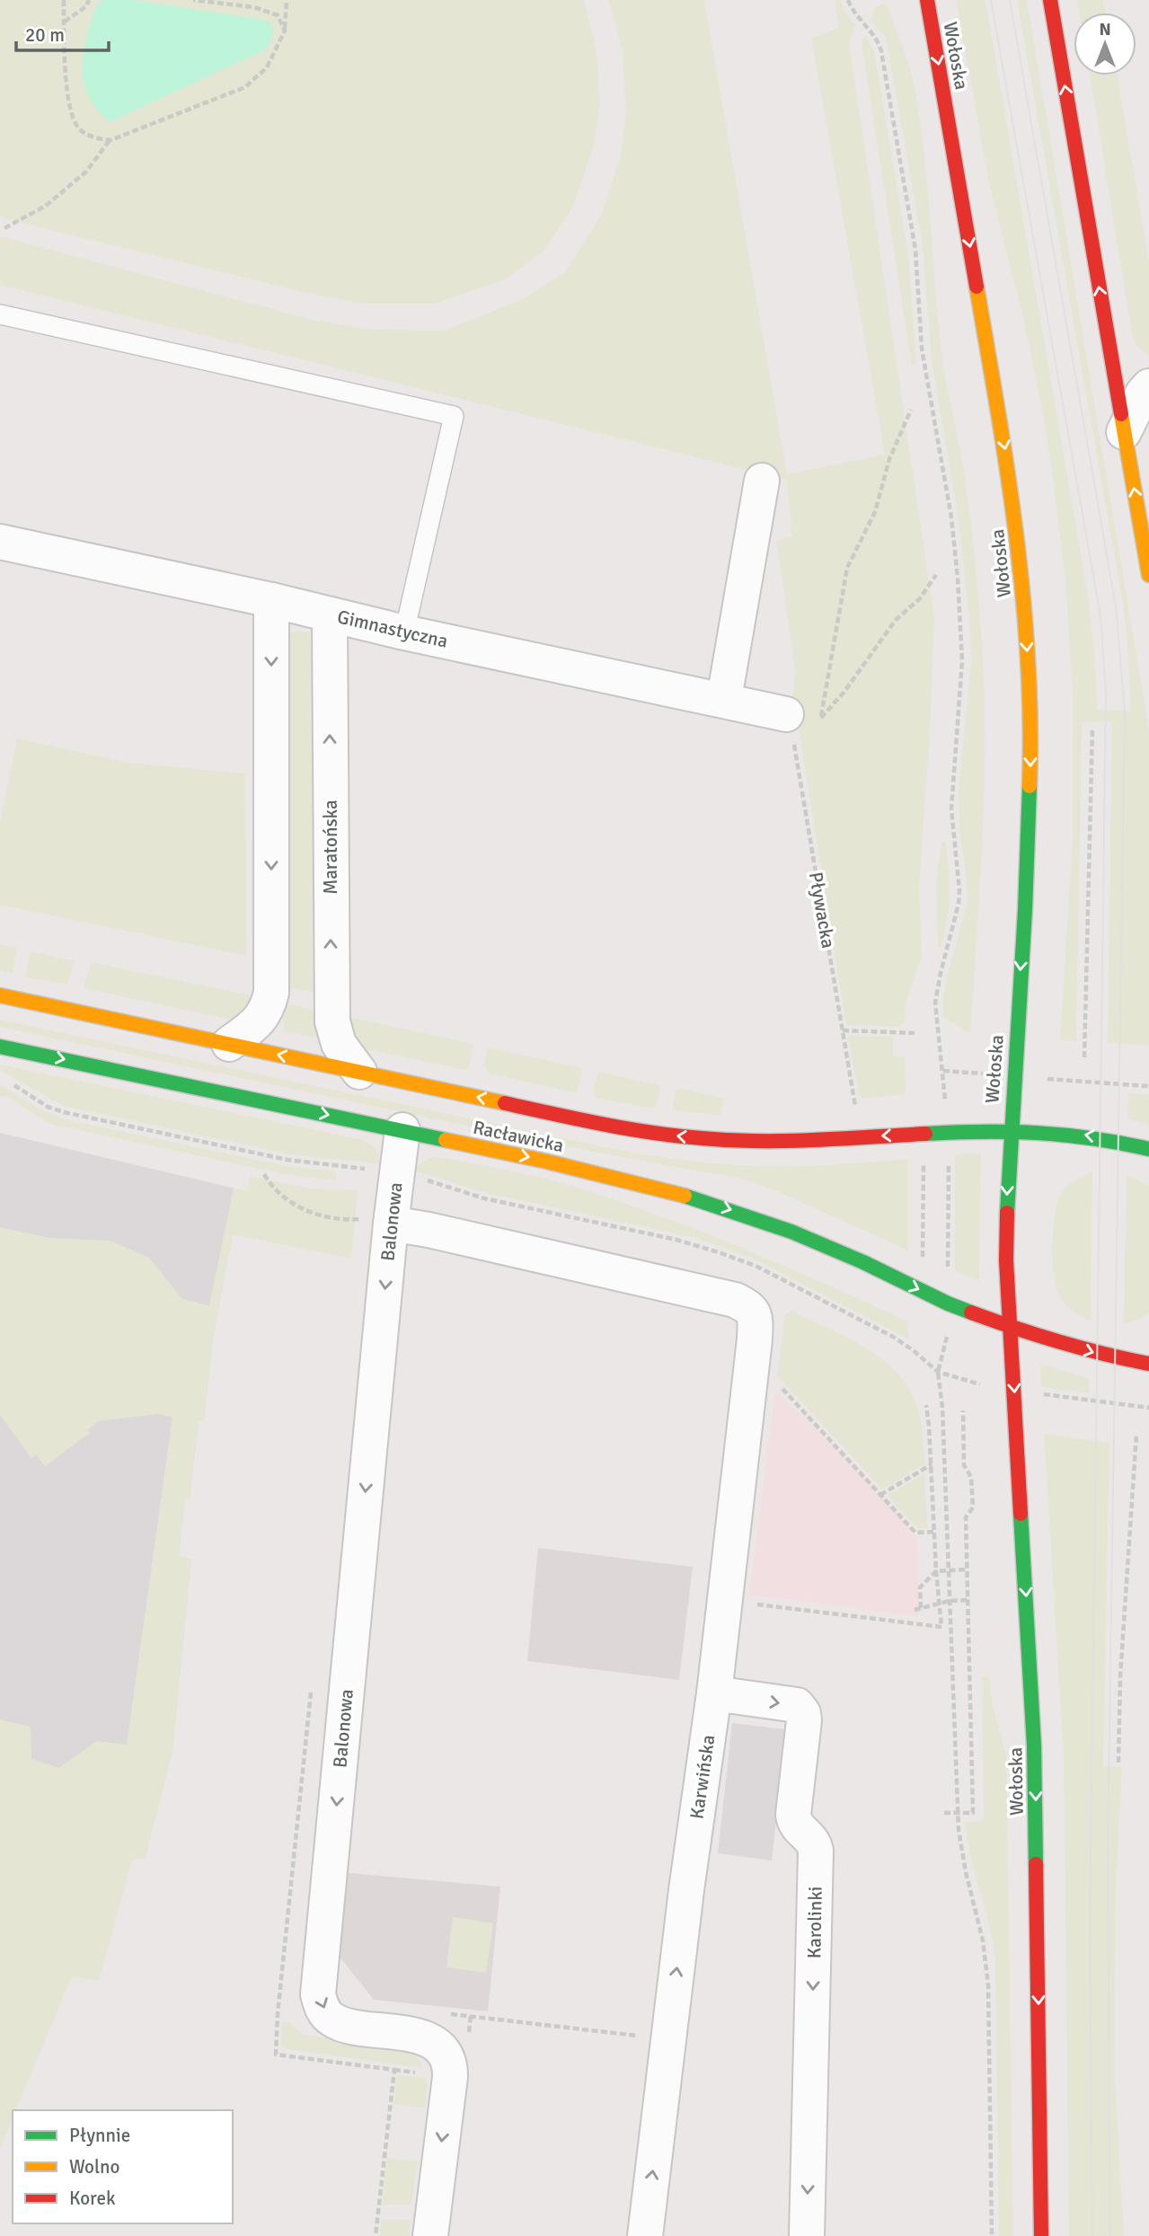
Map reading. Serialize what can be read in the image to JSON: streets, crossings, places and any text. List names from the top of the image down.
{
  "streets": {
    "main road": ["Wołoska", "Racławicka"],
    "street": [
      "Gimnastyczna",
      "Maratońska",
      "Balonowa",
      "Karwińska",
      "Karolinki"
    ],
    "path": ["Pływacka"]
  },
  "crossings": [
    ["Wołoska", "Racławicka"],
    ["Gimnastyczna", "Maratońska"],
    ["Gimnastyczna", "Pływacka"],
    ["Maratońska", "Racławicka"],
    ["Racławicka", "Balonowa"],
    ["Balonowa", "Karwińska"],
    ["Karwińska", "Karolinki"]
  ],
  "one_way": [
    "Wołoska",
    "Balonowa",
    "Karwińska",
    "Karolinki"
  ],
  "legend": ["Płynnie", "Wolno", "Korek"],
  "scale_bar": "20 m",
  "north": "top"
}
